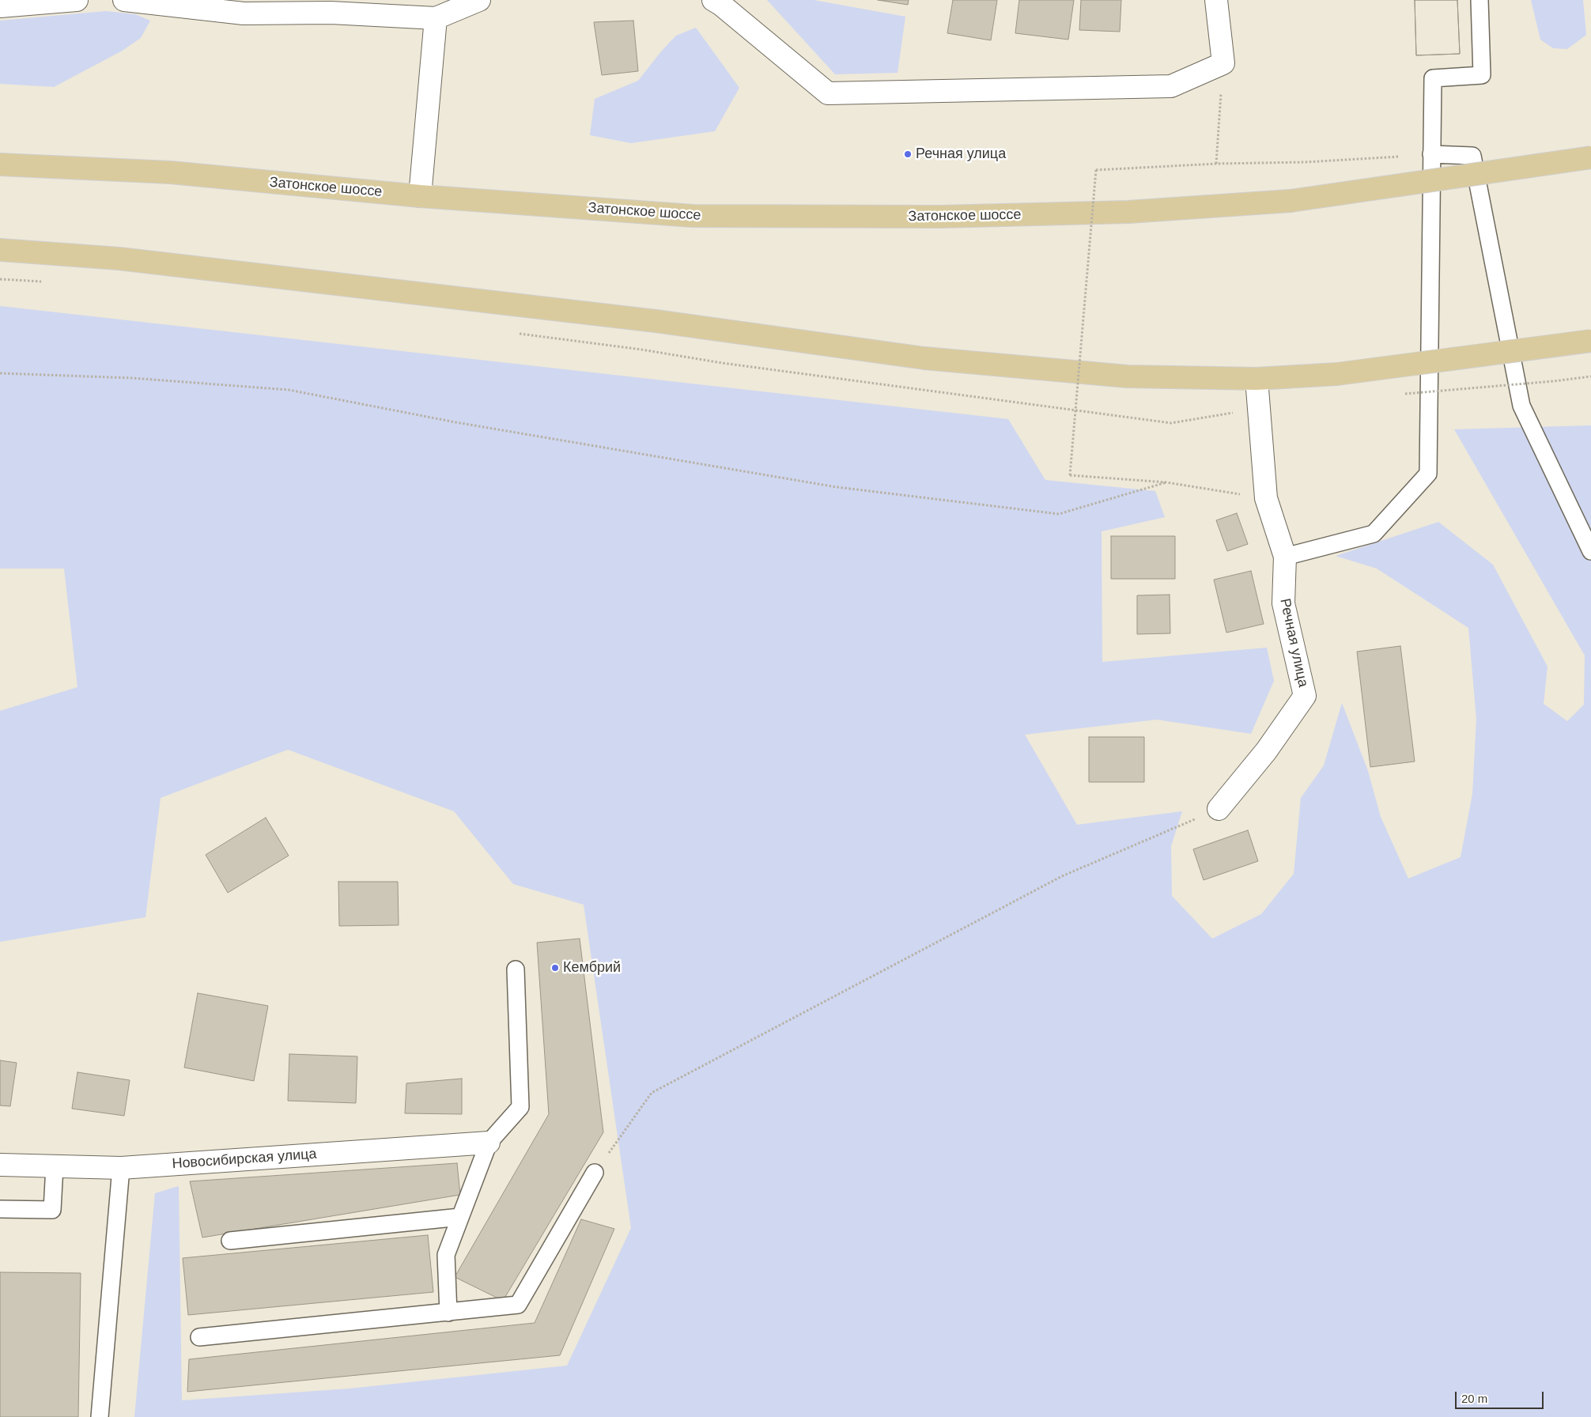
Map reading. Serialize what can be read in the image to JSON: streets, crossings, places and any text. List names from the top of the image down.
{
  "streets": {
    "main road": ["Затонское шоссе"],
    "street": ["Речная улица", "Новосибирская улица"]
  },
  "places": ["Речная улица", "Кембрий"],
  "scale_bar": "20 m"
}
